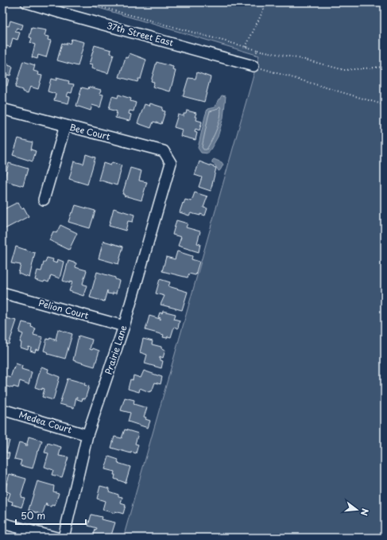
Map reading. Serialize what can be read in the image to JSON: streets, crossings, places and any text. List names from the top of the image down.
{
  "streets": {
    "street": [
      "37th Street East",
      "Bee Court",
      "Pelion Court",
      "Prairie Lane",
      "Medea Court"
    ]
  },
  "crossings": [
    ["Bee Court", "Prairie Lane"],
    ["Pelion Court", "Prairie Lane"],
    ["Prairie Lane", "Medea Court"]
  ],
  "scale_bar": "50 m",
  "north": "right"
}
